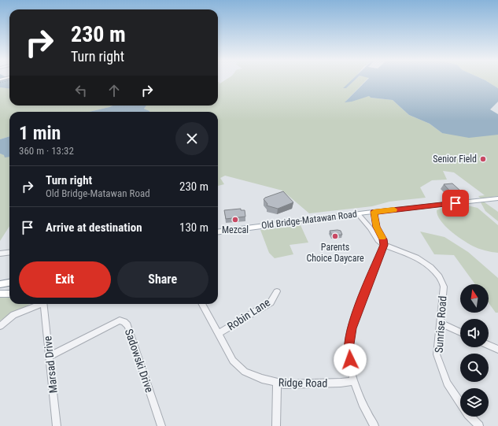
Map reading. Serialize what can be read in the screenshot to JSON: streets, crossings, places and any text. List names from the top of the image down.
{
  "streets": {
    "main road": ["Old Bridge-Matawan Road"],
    "street": [
      "Robin Lane",
      "Sunrise Road",
      "Sadowski Drive",
      "Marsad Drive",
      "Ridge Road"
    ]
  },
  "crossings": [
    ["Robin Lane", "Ridge Road"],
    ["Sadowski Drive", "Marsad Drive"]
  ],
  "places": ["Senior Field", "Mezcal", "Parents Choice Daycare"],
  "north": "top",
  "page": {
    "turn": ["230 m", "Turn right"],
    "heading": ["1 min", "360 m · 13:32"],
    "list": [
      {
        "name": "Turn right",
        "note": "Old Bridge-Matawan Road",
        "value": "230 m"
      },
      {
        "name": "Arrive at destination",
        "value": "130 m"
      }
    ],
    "buttons": ["Exit", "Share"]
  }
}
